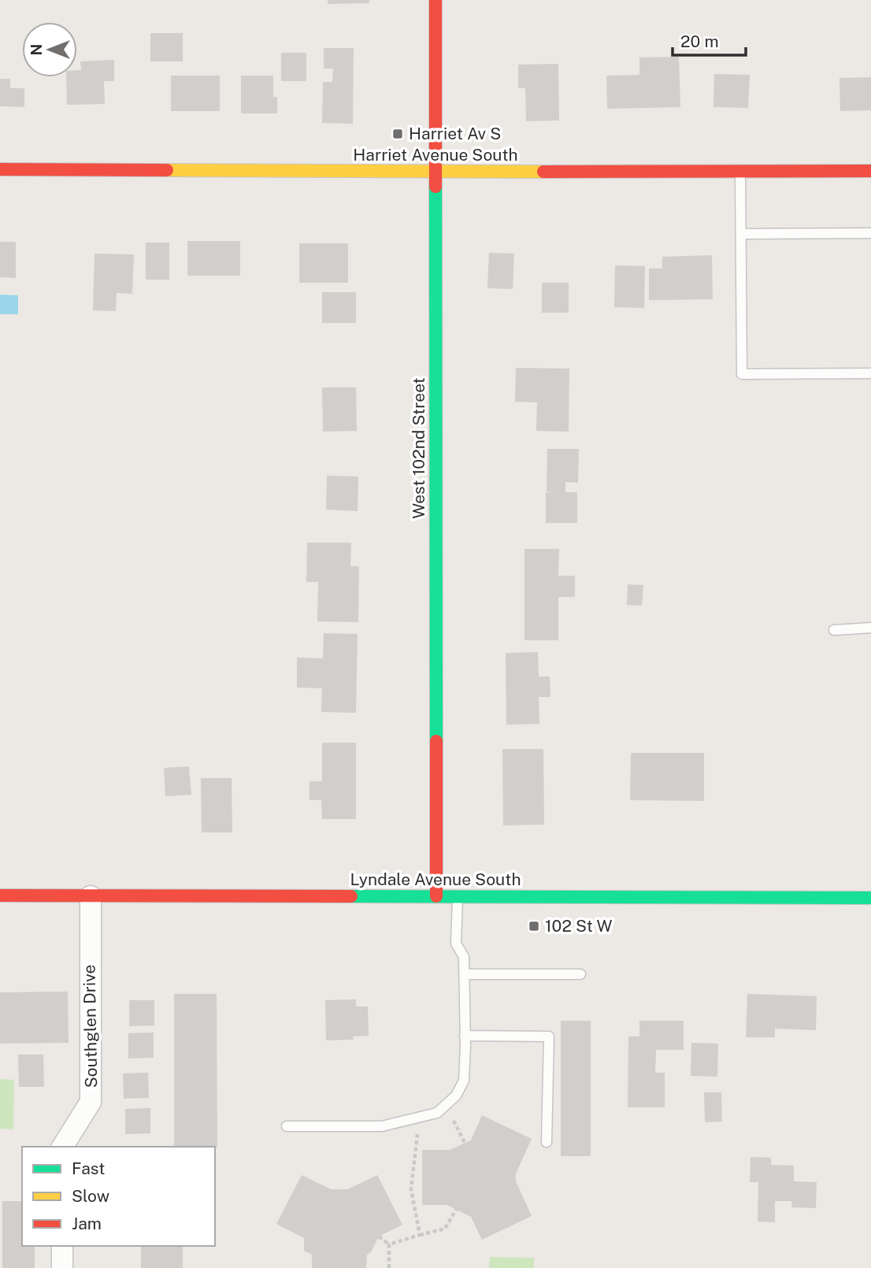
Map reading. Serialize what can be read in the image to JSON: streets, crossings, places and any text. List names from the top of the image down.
{
  "streets": {
    "street": [
      "Harriet Avenue South",
      "West 102nd Street",
      "Lyndale Avenue South",
      "Southglen Drive"
    ]
  },
  "crossings": [
    ["Harriet Avenue South", "West 102nd Street"],
    ["West 102nd Street", "Lyndale Avenue South"],
    ["Lyndale Avenue South", "Southglen Drive"]
  ],
  "places": {
    "transit": ["Harriet Av S", "102 St W"]
  },
  "legend": ["Fast", "Slow", "Jam"],
  "scale_bar": "20 m",
  "north": "left"
}
